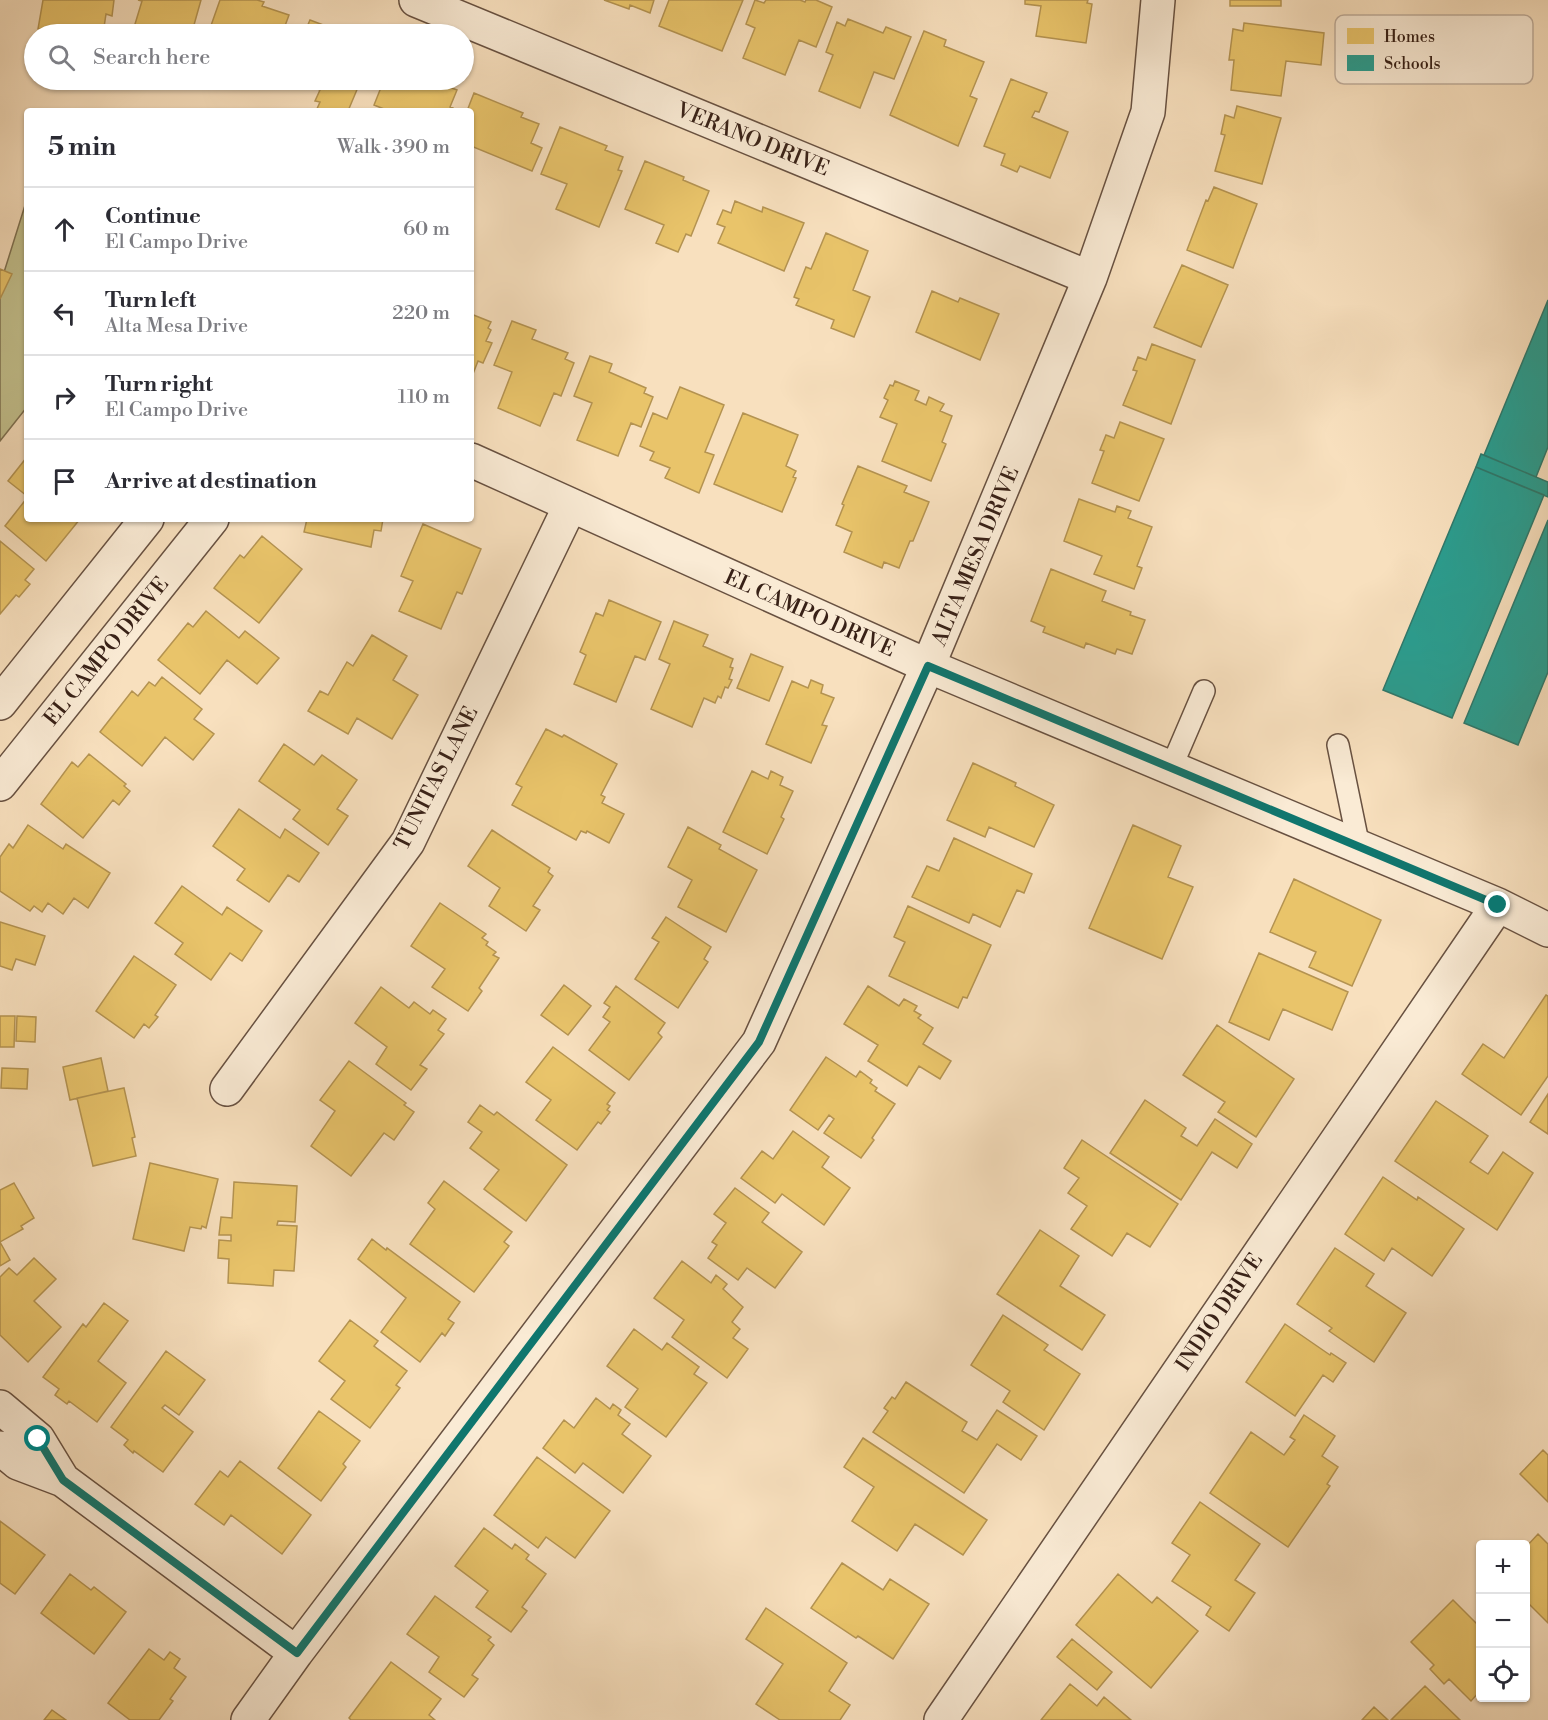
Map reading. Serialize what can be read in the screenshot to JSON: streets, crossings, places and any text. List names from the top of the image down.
{
  "streets": {
    "street": [
      "VERANO DRIVE",
      "ALTA MESA DRIVE",
      "EL CAMPO DRIVE",
      "TUNITAS LANE",
      "INDIO DRIVE"
    ]
  },
  "crossings": [
    ["VERANO DRIVE", "ALTA MESA DRIVE"],
    ["ALTA MESA DRIVE", "EL CAMPO DRIVE"],
    ["EL CAMPO DRIVE", "TUNITAS LANE"],
    ["EL CAMPO DRIVE", "INDIO DRIVE"]
  ],
  "legend": ["Homes", "Schools"],
  "page": {
    "search": "Search here",
    "heading": ["5 min", "Walk · 390 m"],
    "list": [
      ["Continue", "El Campo Drive", "60 m"],
      ["Turn left", "Alta Mesa Drive", "220 m"],
      ["Turn right", "El Campo Drive", "110 m"],
      "Arrive at destination"
    ],
    "map_buttons": ["+", "−"]
  }
}
